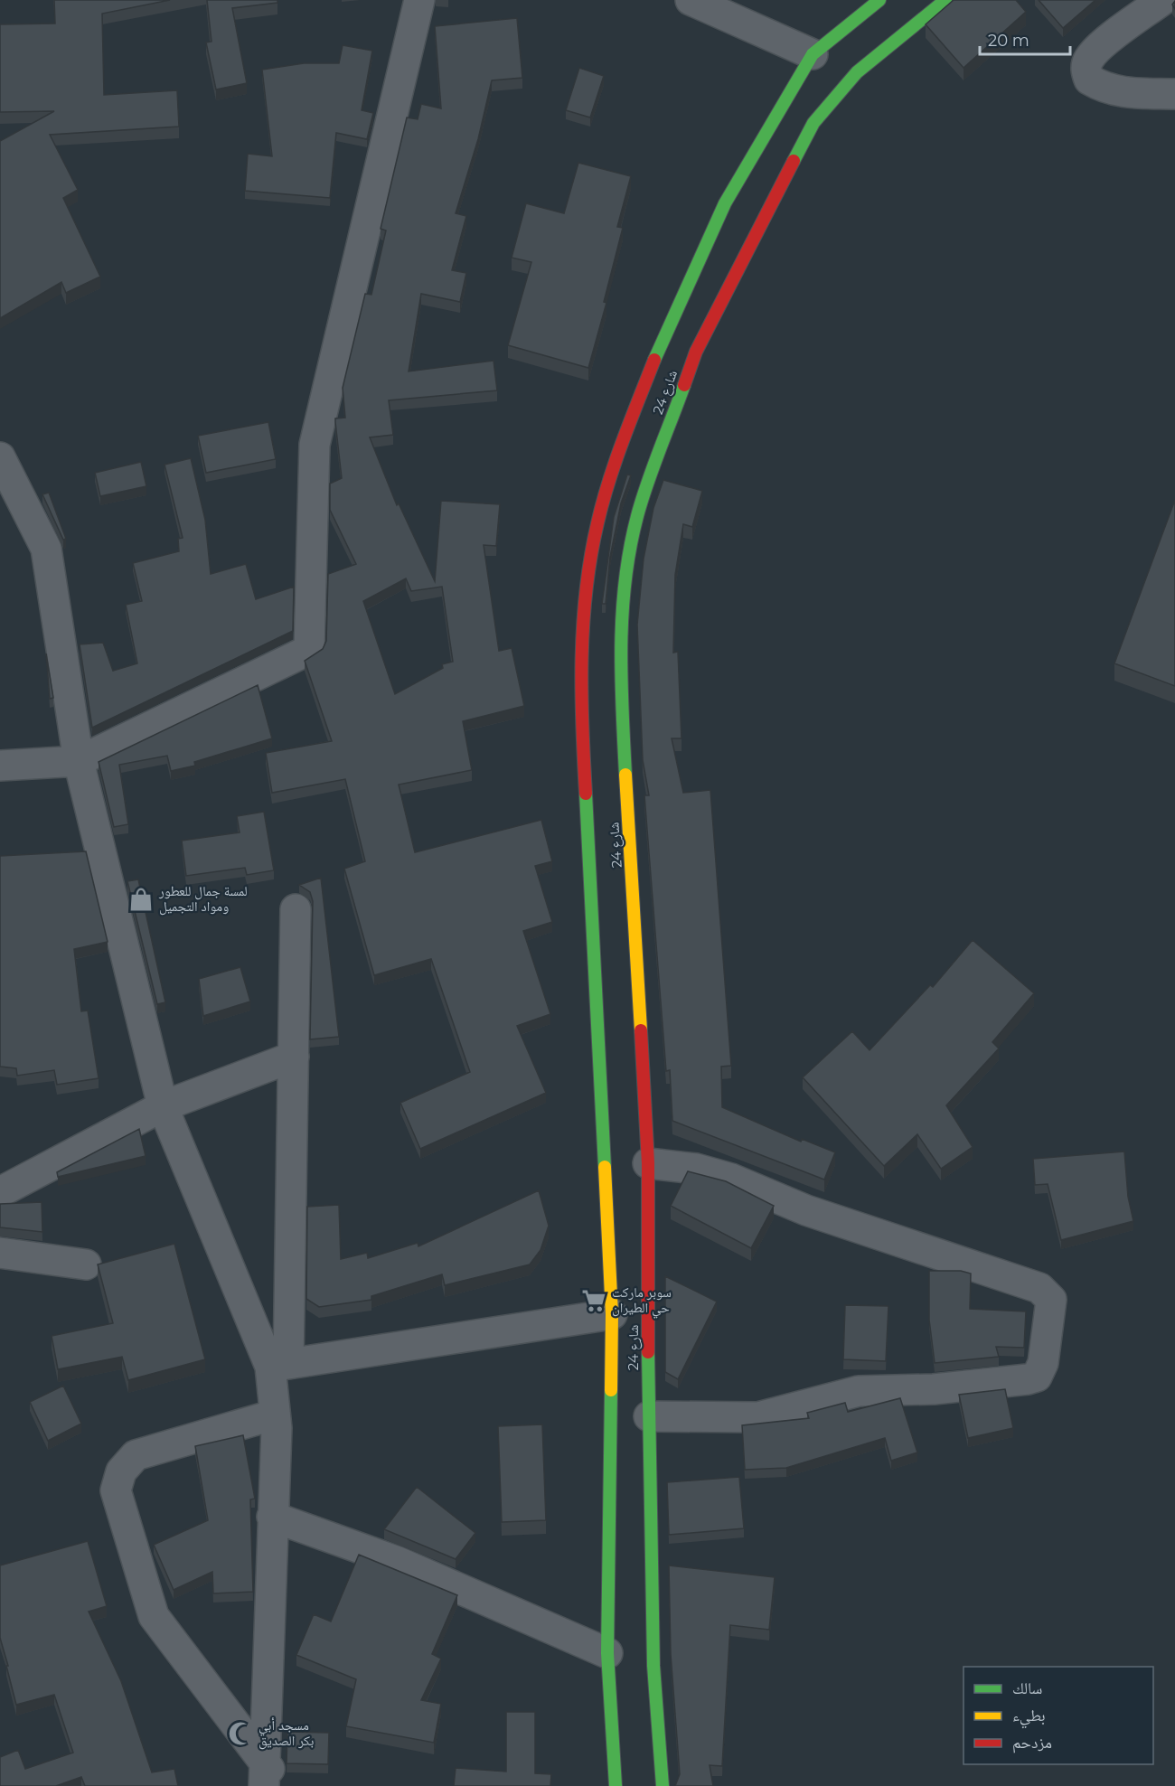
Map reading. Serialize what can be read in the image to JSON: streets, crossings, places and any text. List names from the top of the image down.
{
  "streets": {
    "street": ["شارع 24"]
  },
  "places": {
    "shop": ["لمسة جمال للعطور ومواد التجميل"],
    "supermarket": ["سوبر ماركت حي الطيران"],
    "mosque": ["مسجد أبي بكر الصديق"]
  },
  "legend": ["سالك", "بطيء", "مزدحم"],
  "scale_bar": "20 m"
}
